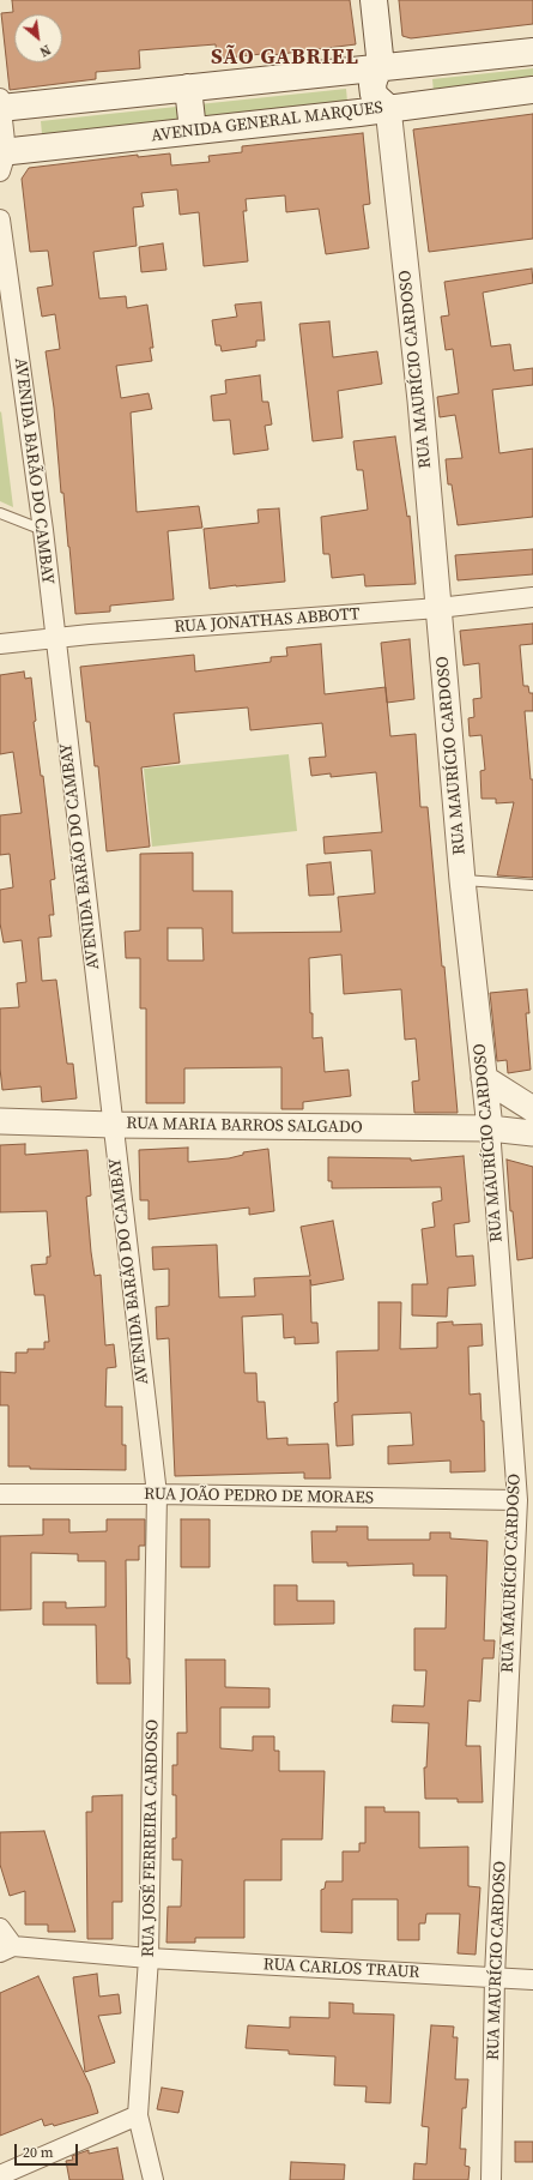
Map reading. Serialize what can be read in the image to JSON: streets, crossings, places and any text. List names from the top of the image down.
{
  "streets": {
    "main road": ["AVENIDA GENERAL MARQUES", "RUA MAURÍCIO CARDOSO"],
    "street": [
      "AVENIDA BARÃO DO CAMBAY",
      "RUA JONATHAS ABBOTT",
      "RUA MARIA BARROS SALGADO",
      "RUA JOÃO PEDRO DE MORAES",
      "RUA JOSÉ FERREIRA CARDOSO",
      "RUA CARLOS TRAUR"
    ]
  },
  "crossings": [
    ["AVENIDA GENERAL MARQUES", "RUA MAURÍCIO CARDOSO"],
    ["RUA MAURÍCIO CARDOSO", "RUA JONATHAS ABBOTT"],
    ["RUA MAURÍCIO CARDOSO", "RUA MARIA BARROS SALGADO"],
    ["RUA MAURÍCIO CARDOSO", "RUA JOÃO PEDRO DE MORAES"],
    ["RUA MAURÍCIO CARDOSO", "RUA CARLOS TRAUR"],
    ["AVENIDA BARÃO DO CAMBAY", "RUA JONATHAS ABBOTT"],
    ["AVENIDA BARÃO DO CAMBAY", "RUA MARIA BARROS SALGADO"],
    ["AVENIDA BARÃO DO CAMBAY", "RUA JOÃO PEDRO DE MORAES"],
    ["AVENIDA BARÃO DO CAMBAY", "RUA JOSÉ FERREIRA CARDOSO"],
    ["RUA JOÃO PEDRO DE MORAES", "RUA JOSÉ FERREIRA CARDOSO"],
    ["RUA JOSÉ FERREIRA CARDOSO", "RUA CARLOS TRAUR"]
  ],
  "districts": ["SÃO GABRIEL"],
  "scale_bar": "20 m",
  "north": "bottom right"
}
